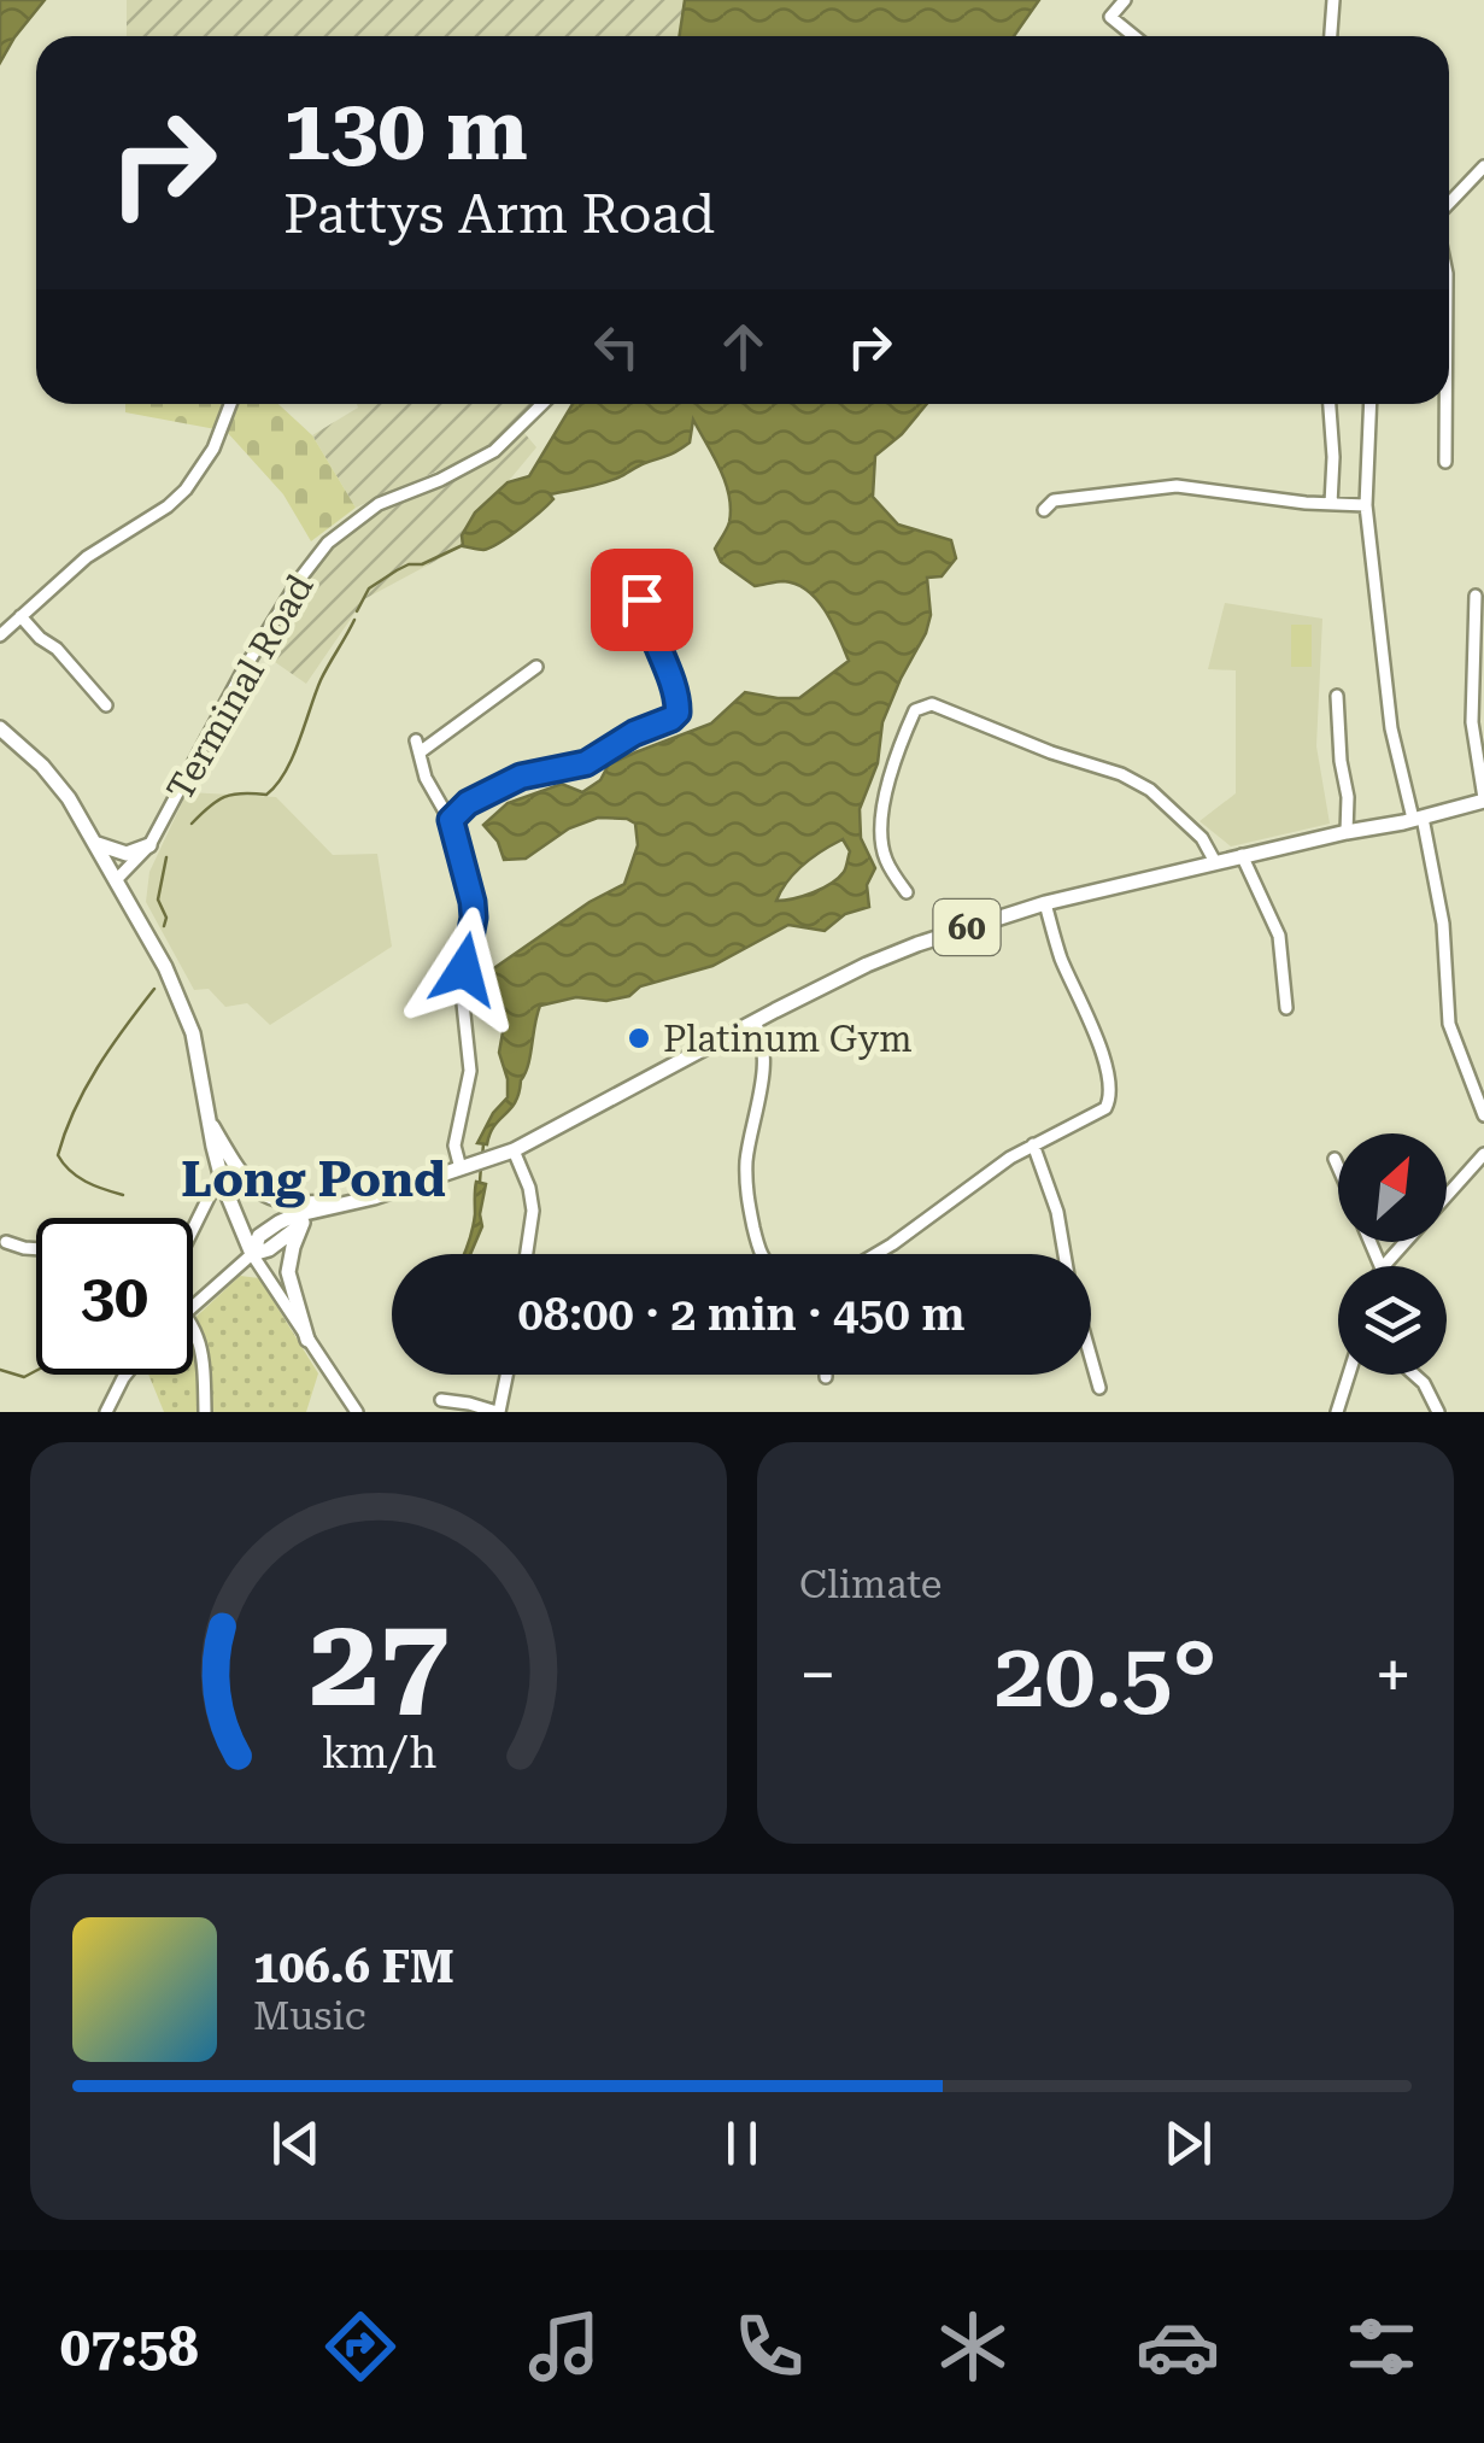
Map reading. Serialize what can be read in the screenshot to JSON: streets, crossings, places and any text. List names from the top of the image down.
{
  "streets": {
    "main road": ["60"],
    "street": ["Terminal Road"]
  },
  "districts": ["Long Pond"],
  "places": ["Platinum Gym"],
  "north": "top right",
  "page": {
    "turn": ["130 m", "Pattys Arm Road"],
    "limit": "30",
    "trip": "08:00 · 2 min · 450 m",
    "tile": "Climate",
    "heat": ["−", "20.5°", "+"],
    "song": ["106.6 FM", "Music"],
    "tabs": "07:58",
    "gauge": ["27", "km/h"]
  }
}
